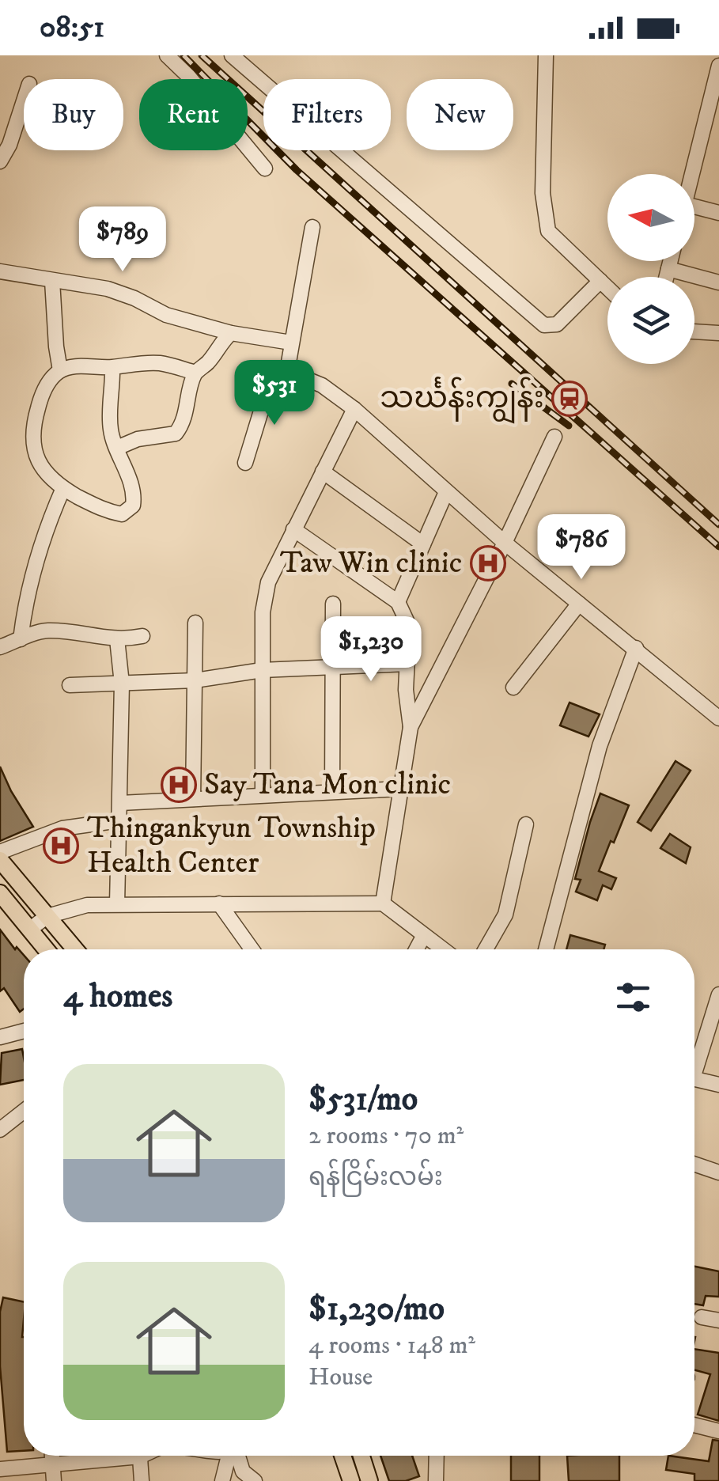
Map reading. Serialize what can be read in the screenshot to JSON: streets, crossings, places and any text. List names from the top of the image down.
{
  "places": {
    "station": ["သင်္ဃန်းကျွန်း"],
    "hospital": ["Taw Win clinic", "Say Tana Mon clinic", "Thingankyun Township Health Center"]
  },
  "north": "left",
  "page": {
    "status": "08:51",
    "chip": [
      "Buy",
      "Rent",
      "Filters",
      "New"
    ],
    "price": [
      "$789",
      "$531",
      "$786",
      "$1,230"
    ],
    "heading": "4 homes",
    "list": [
      {
        "name": "$531/mo",
        "note": "2 rooms · 70 m² · ရန်ငြိမ်းလမ်း"
      },
      {
        "name": "$1,230/mo",
        "note": "4 rooms · 148 m² · House"
      }
    ]
  }
}
